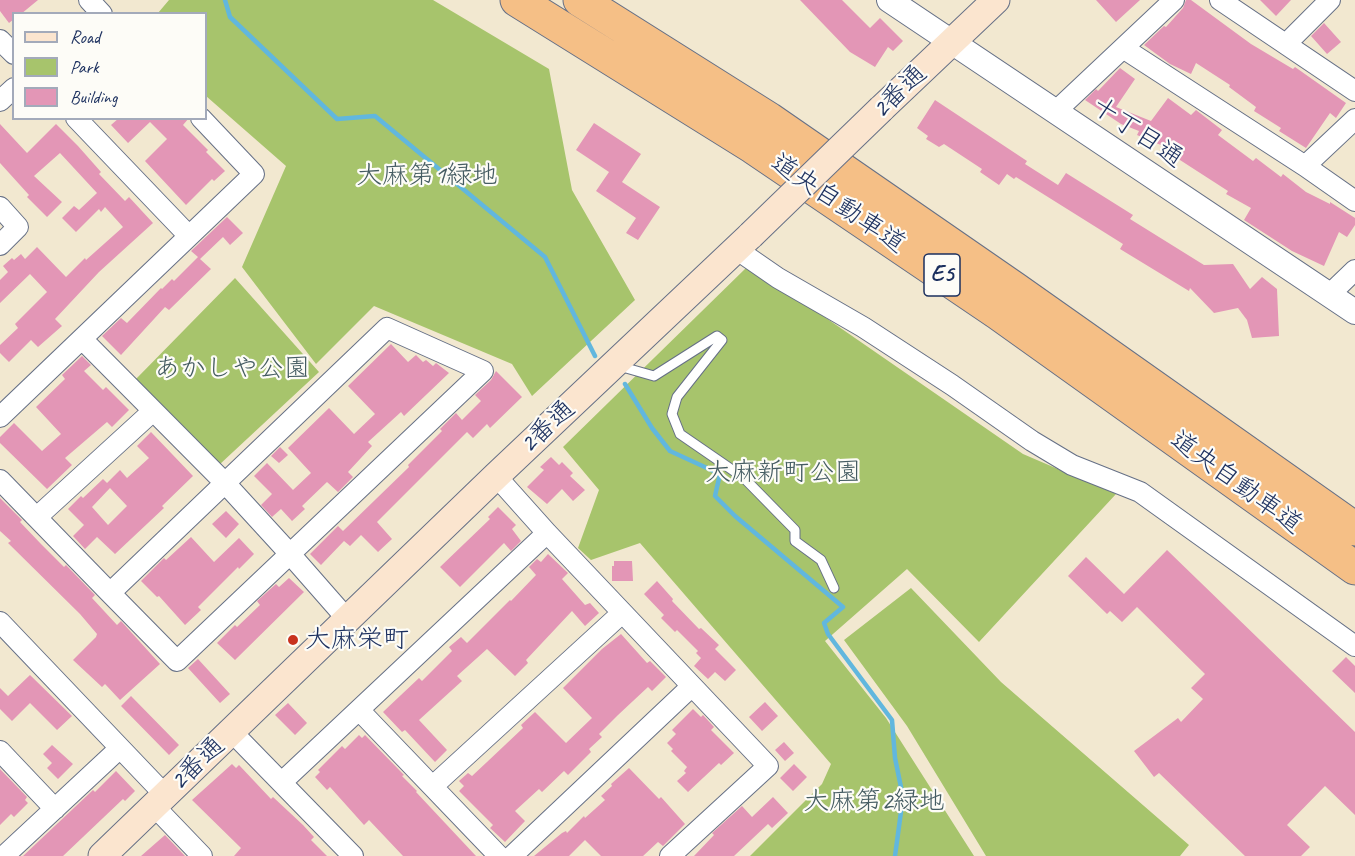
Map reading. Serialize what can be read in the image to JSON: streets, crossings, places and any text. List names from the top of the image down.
{
  "streets": {
    "highway": ["道央自動車道", "E5"],
    "main road": ["2番通"],
    "street": ["十丁目通"]
  },
  "crossings": [
    ["2番通", "十丁目通"]
  ],
  "parks": [
    "大麻第1緑地",
    "あかしや公園",
    "大麻新町公園",
    "大麻第2緑地"
  ],
  "places": ["大麻栄町"],
  "legend": ["Road", "Park", "Building"]
}
